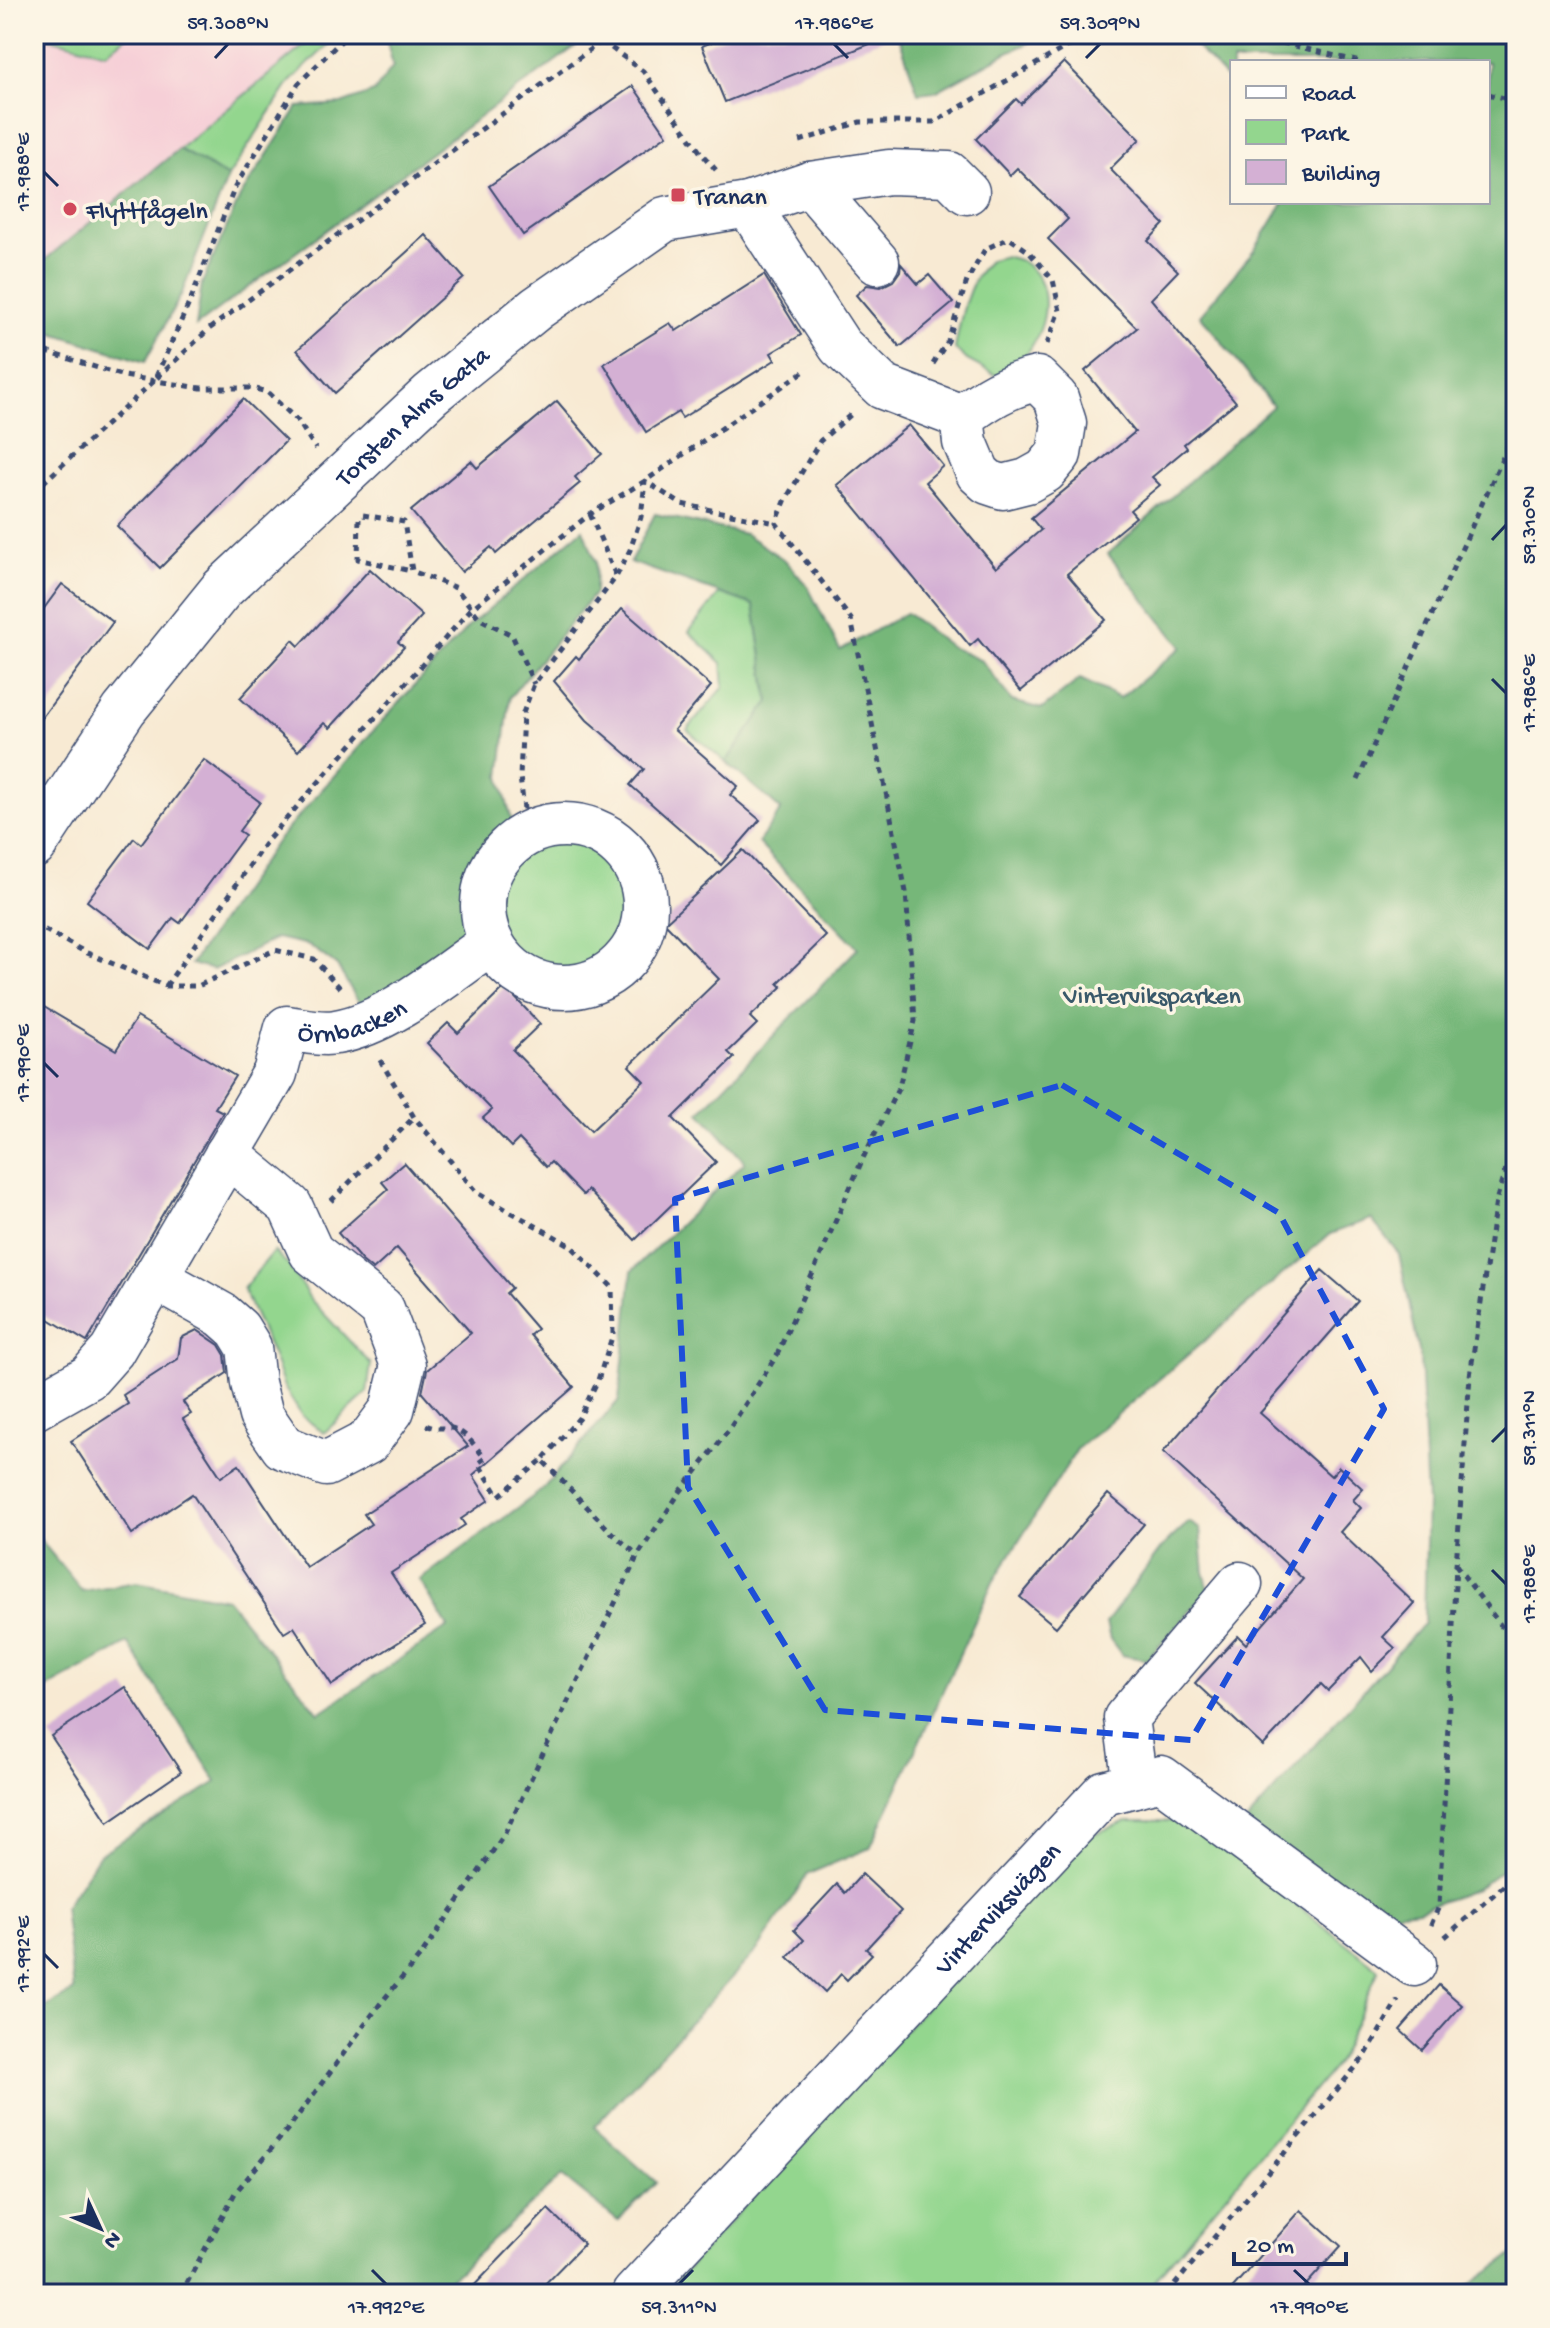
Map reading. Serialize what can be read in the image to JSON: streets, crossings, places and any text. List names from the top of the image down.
{
  "streets": {
    "street": ["Torsten Alms Gata", "Örnbacken", "Vinterviksvägen"]
  },
  "parks": ["Vinterviksparken"],
  "places": {
    "transit": ["Tranan"],
    "other": ["Flyttfågeln"]
  },
  "legend": ["Road", "Park", "Building"],
  "scale_bar": "20 m",
  "north": "bottom right",
  "coordinates": [
    "59.308°N",
    "17.986°E",
    "59.309°N",
    "17.988°E",
    "59.310°N",
    "17.990°E",
    "59.311°N",
    "17.992°E"
  ]
}
